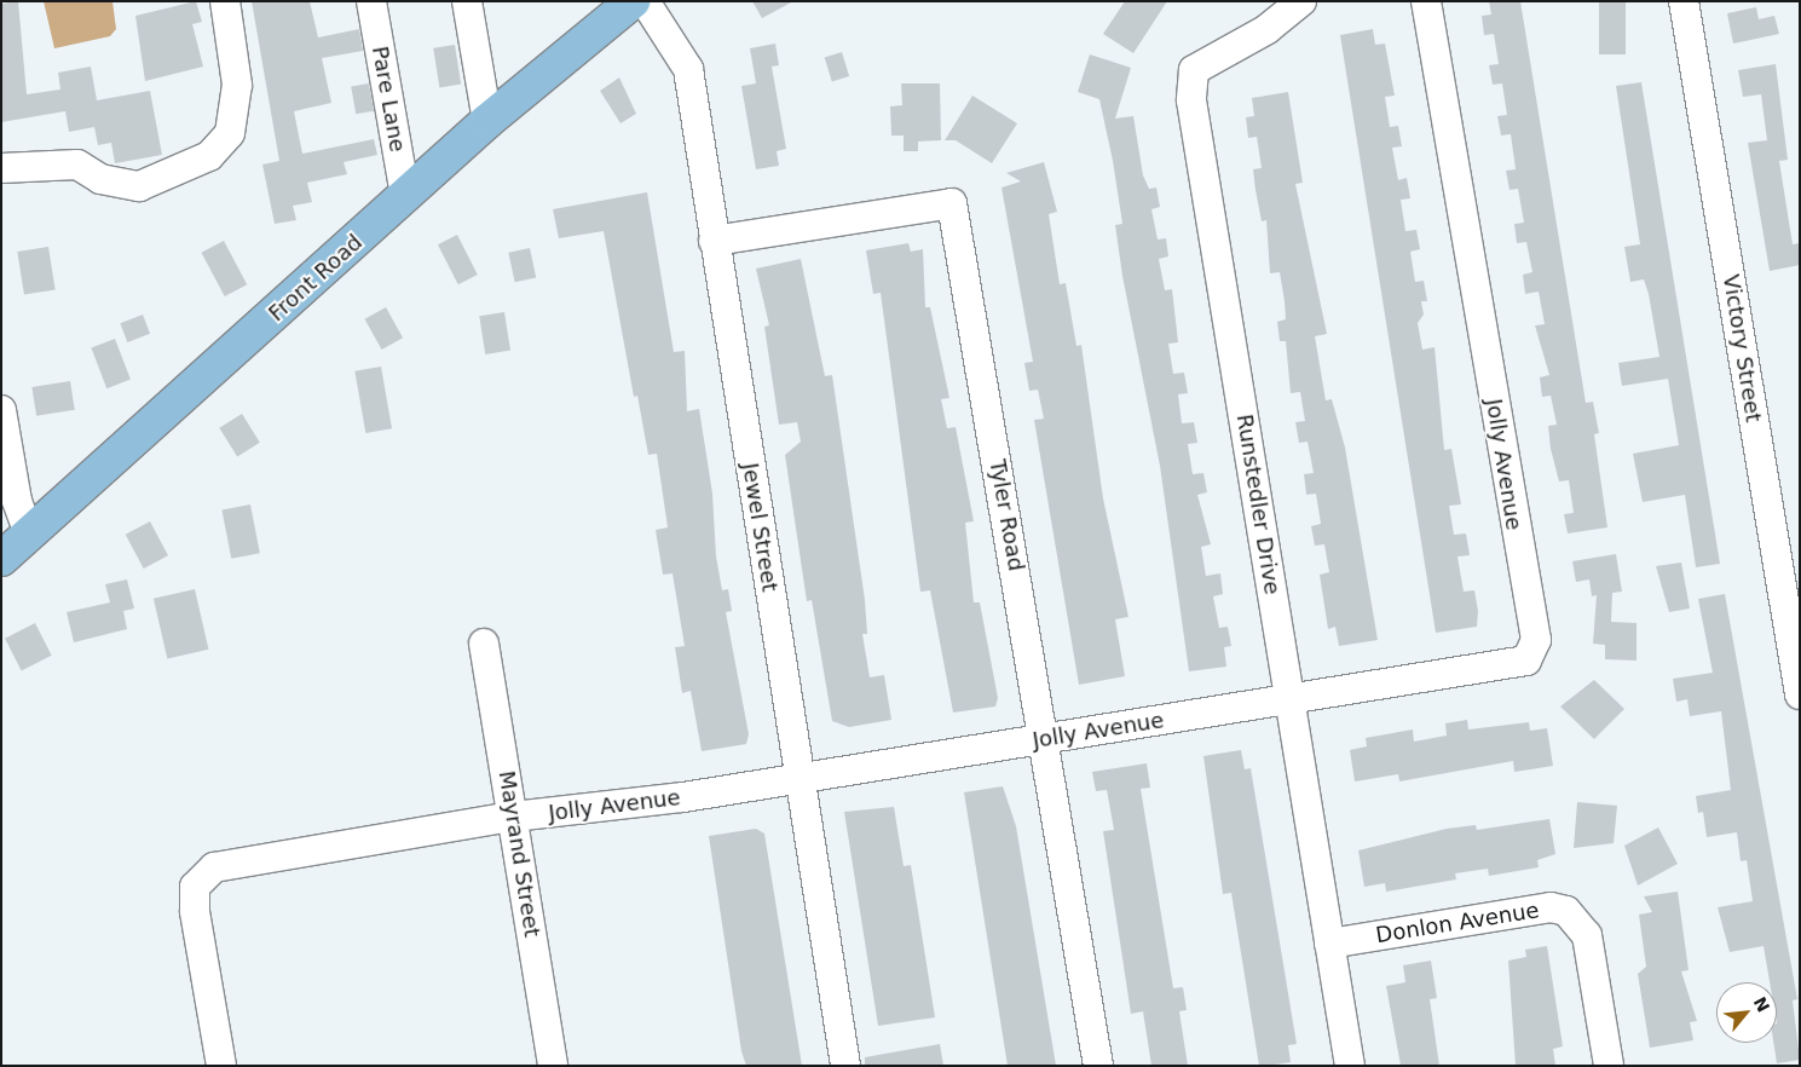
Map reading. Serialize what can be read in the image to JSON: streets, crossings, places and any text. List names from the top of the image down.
{
  "streets": {
    "main road": ["Front Road"],
    "street": [
      "Pare Lane",
      "Victory Street",
      "Jolly Avenue",
      "Runstedler Drive",
      "Tyler Road",
      "Jewel Street",
      "Mayrand Street",
      "Donlon Avenue"
    ]
  },
  "crossings": [
    ["Pare Lane", "Front Road"],
    ["Jolly Avenue", "Runstedler Drive"],
    ["Jolly Avenue", "Tyler Road"],
    ["Jolly Avenue", "Jewel Street"],
    ["Jolly Avenue", "Mayrand Street"],
    ["Runstedler Drive", "Donlon Avenue"],
    ["Tyler Road", "Jewel Street"]
  ],
  "north": "top right"
}
